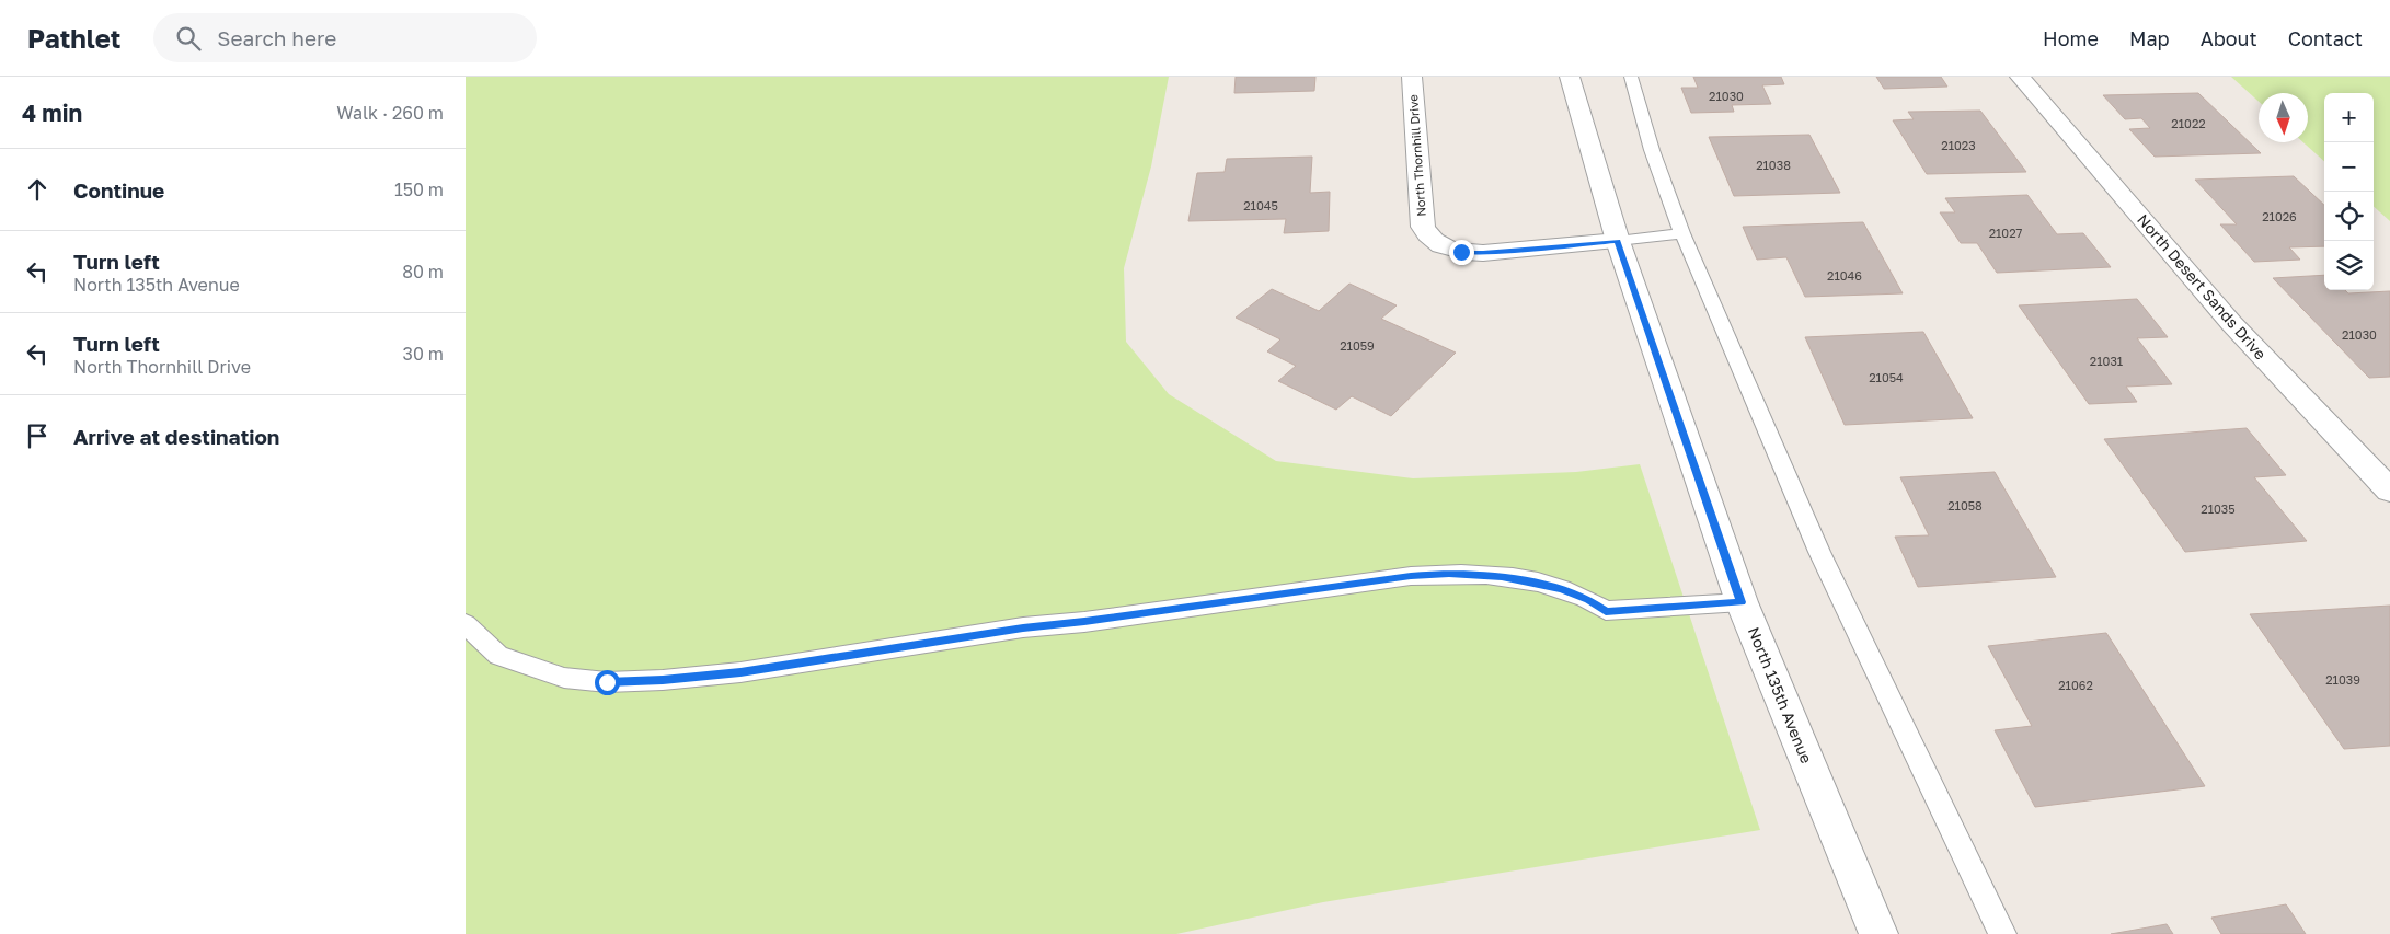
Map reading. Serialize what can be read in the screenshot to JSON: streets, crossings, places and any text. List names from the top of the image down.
{
  "streets": {
    "street": ["North Thornhill Drive", "North Desert Sands Drive", "North 135th Avenue"]
  },
  "crossings": [
    ["North Thornhill Drive", "North 135th Avenue"]
  ],
  "house_numbers": [
    "21030",
    "21022",
    "21023",
    "21038",
    "21045",
    "21026",
    "21027",
    "21046",
    "21030",
    "21059",
    "21031",
    "21054",
    "21058",
    "21035",
    "21039",
    "21062"
  ],
  "north": "bottom",
  "page": {
    "header": "Pathlet",
    "search": "Search here",
    "nav": [
      "Home",
      "Map",
      "About",
      "Contact"
    ],
    "heading": ["4 min", "Walk · 260 m"],
    "map_buttons": ["+", "−"],
    "list": [
      ["Continue", "150 m"],
      ["Turn left", "North 135th Avenue", "80 m"],
      ["Turn left", "North Thornhill Drive", "30 m"],
      "Arrive at destination"
    ]
  }
}
